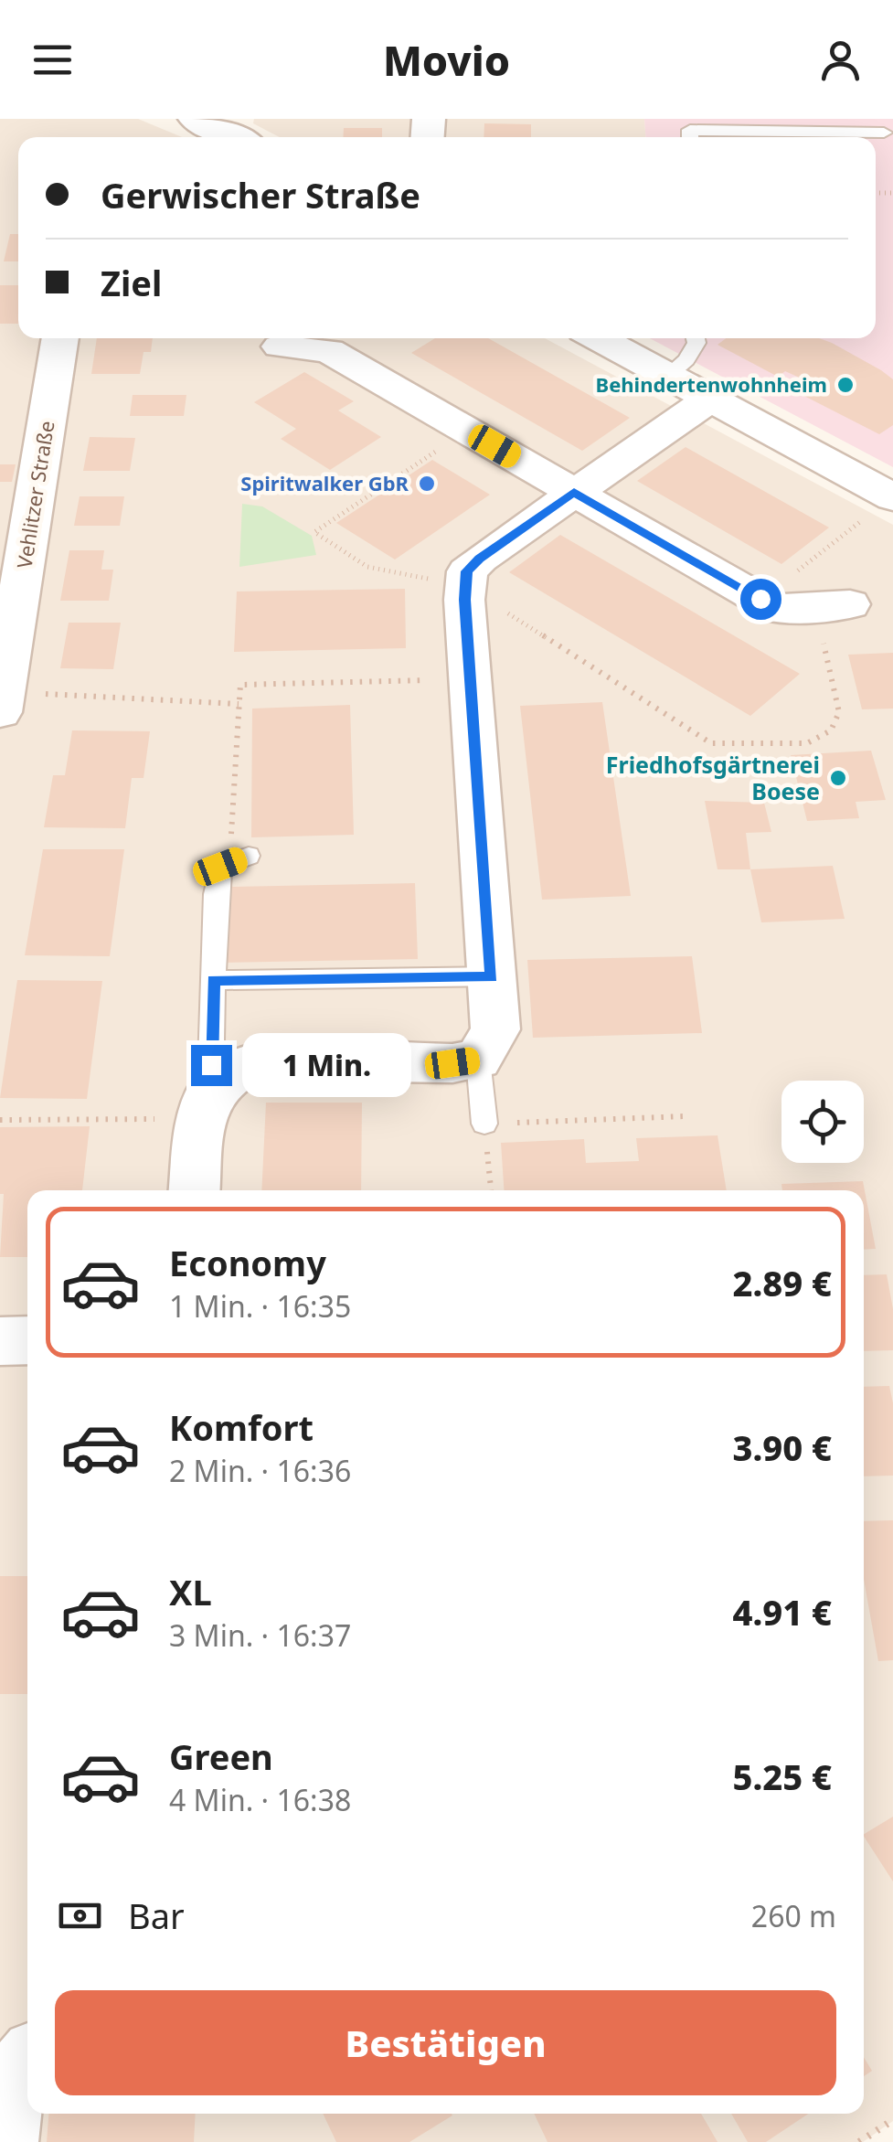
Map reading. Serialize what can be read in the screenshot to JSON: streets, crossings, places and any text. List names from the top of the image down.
{
  "streets": {
    "street": ["Vehlitzer Straße"]
  },
  "places": ["Behindertenwohnheim", "Spiritwalker GbR", "Friedhofsgärtnerei Boese"],
  "page": {
    "header": "Movio",
    "banner": ["Gerwischer Straße", "Ziel"],
    "bubble": "1 Min.",
    "list": [
      {
        "name": "Economy",
        "note": "1 Min. · 16:35",
        "value": "2.89 €"
      },
      {
        "name": "Komfort",
        "note": "2 Min. · 16:36",
        "value": "3.90 €"
      },
      {
        "name": "XL",
        "note": "3 Min. · 16:37",
        "value": "4.91 €"
      },
      {
        "name": "Green",
        "note": "4 Min. · 16:38",
        "value": "5.25 €"
      }
    ],
    "pay": ["Bar", "260 m"],
    "buttons": "Bestätigen"
  }
}
